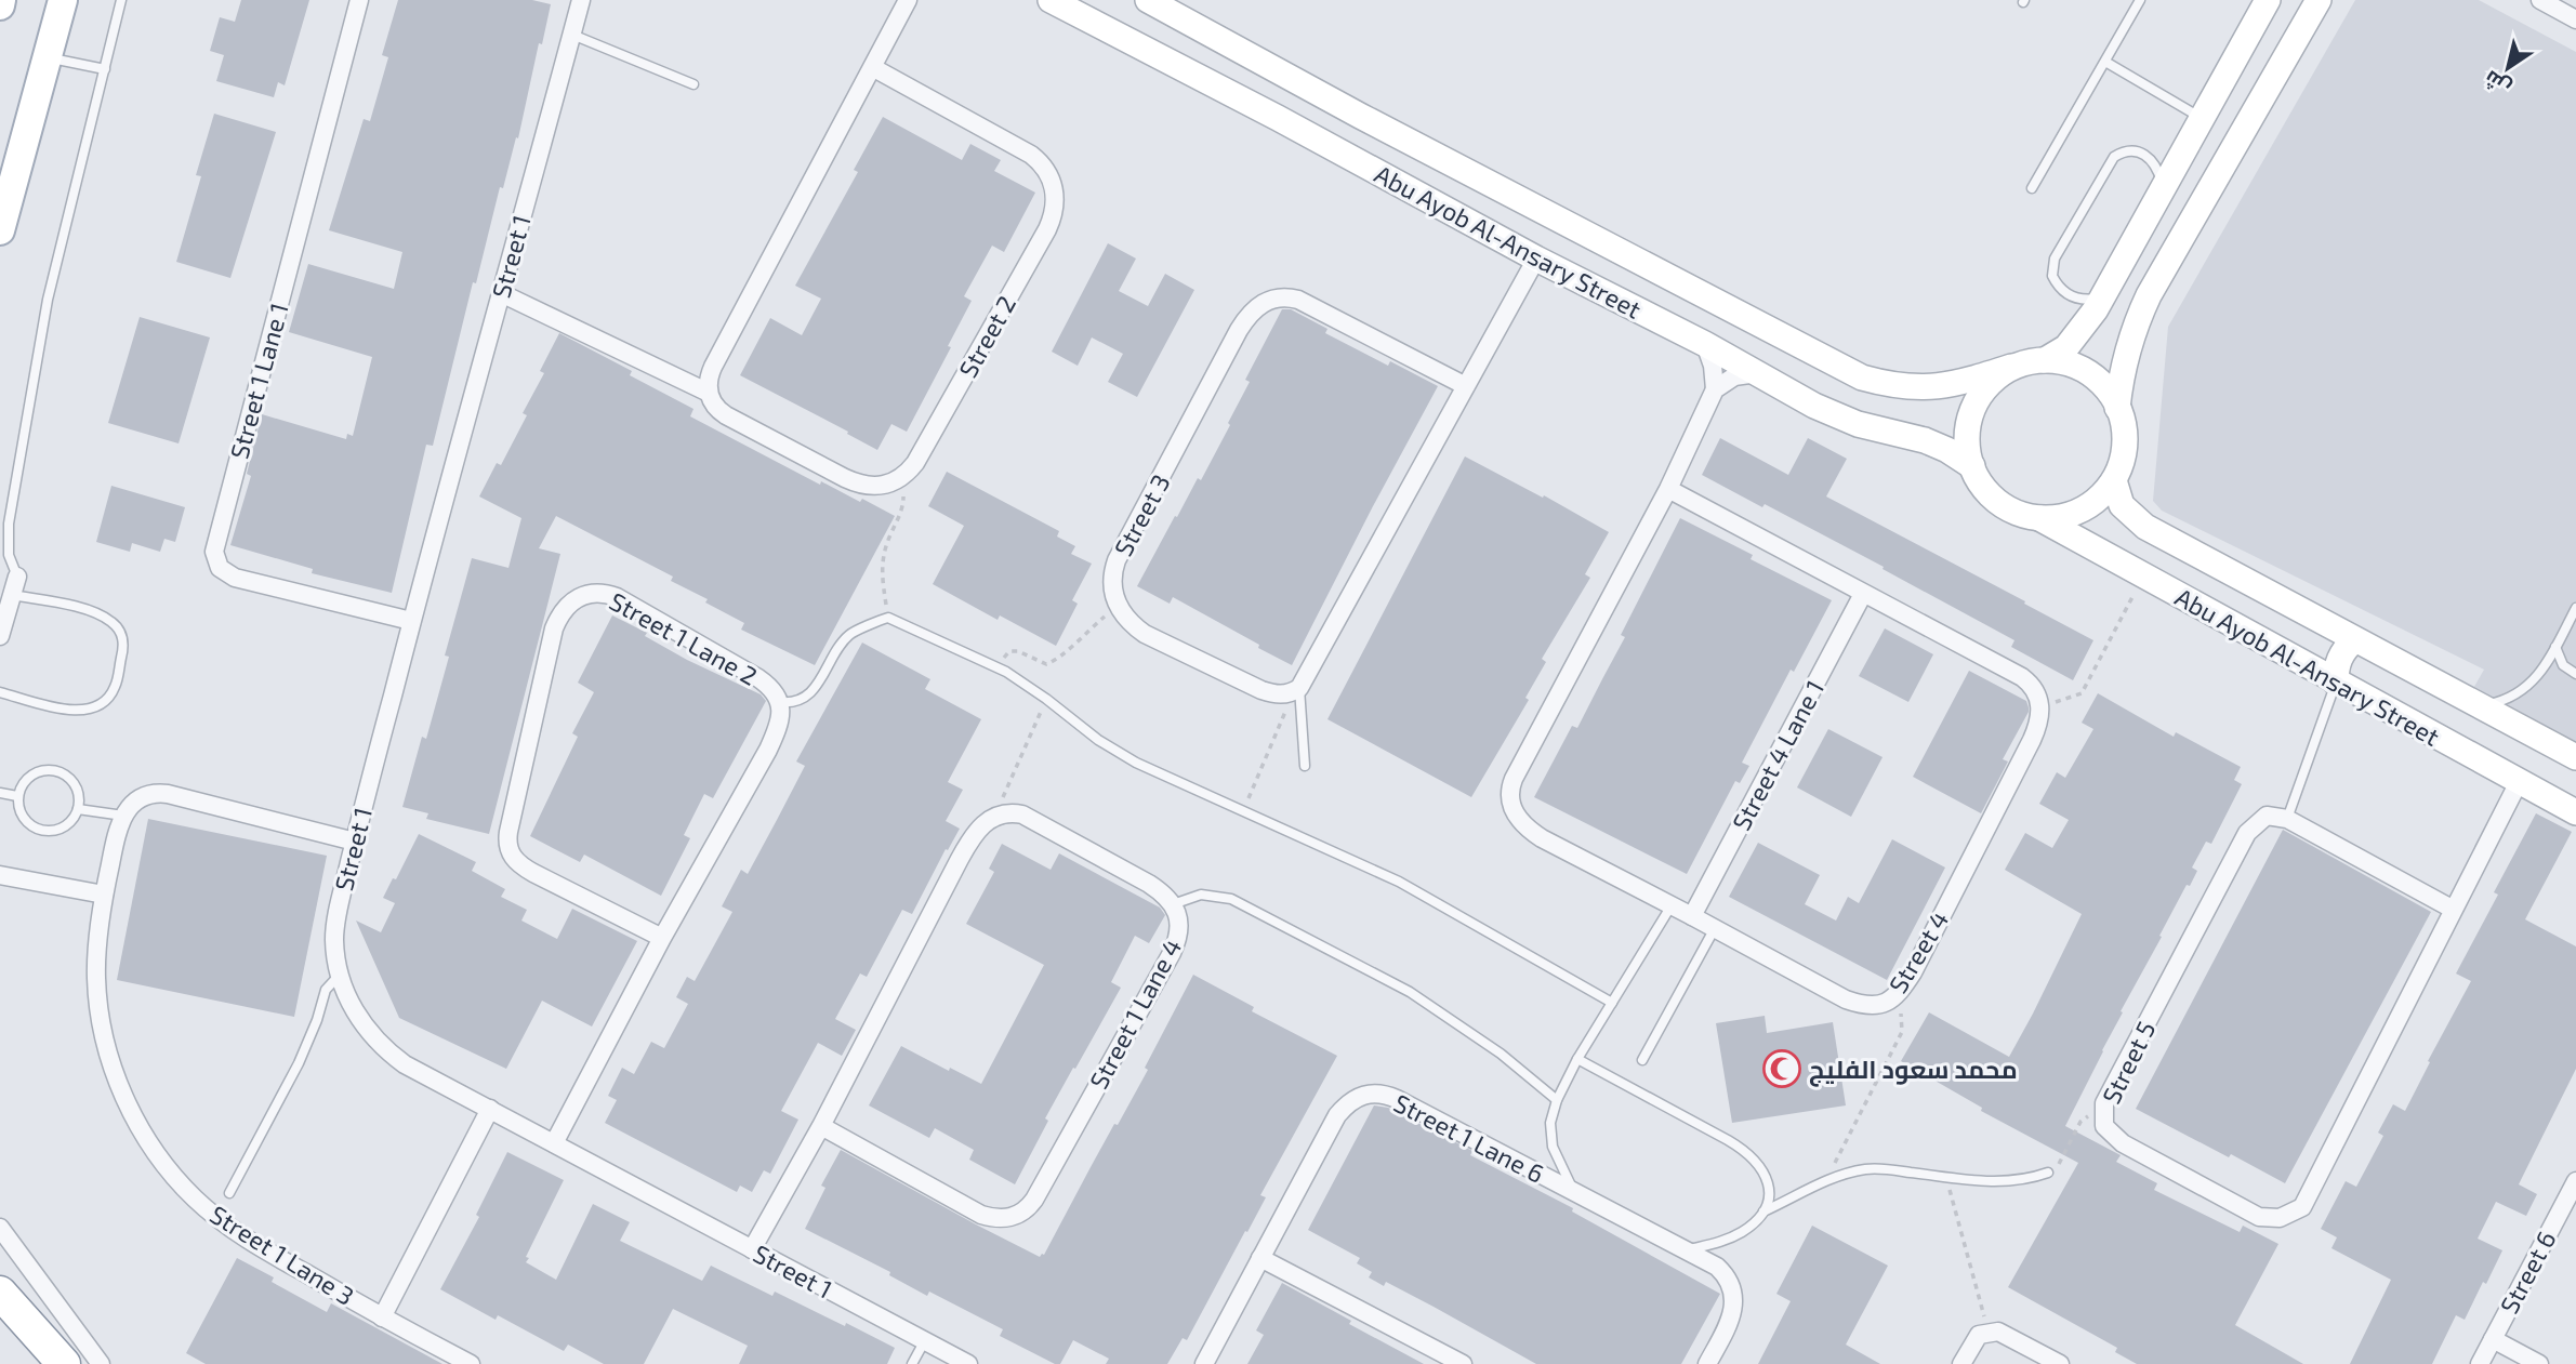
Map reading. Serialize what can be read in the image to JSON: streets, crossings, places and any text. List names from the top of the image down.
{
  "streets": {
    "street": [
      "Abu Ayob Al-Ansary Street",
      "Street 1",
      "Street 2",
      "Street 1 Lane 1",
      "Street 3",
      "Street 1 Lane 2",
      "Street 4 Lane 1",
      "Street 4",
      "Street 1 Lane 4",
      "Street 5",
      "Street 1 Lane 6",
      "Street 1 Lane 3",
      "Street 6"
    ]
  },
  "crossings": [
    ["Abu Ayob Al-Ansary Street", "Street 5"],
    ["Street 1", "Street 1 Lane 1"],
    ["Street 1", "Street 1 Lane 2"],
    ["Street 1", "Street 1 Lane 3"],
    ["Street 4 Lane 1", "Street 4"]
  ],
  "places": {
    "mosque": ["محمد سعود الفليج"]
  },
  "north": "bottom left"
}
